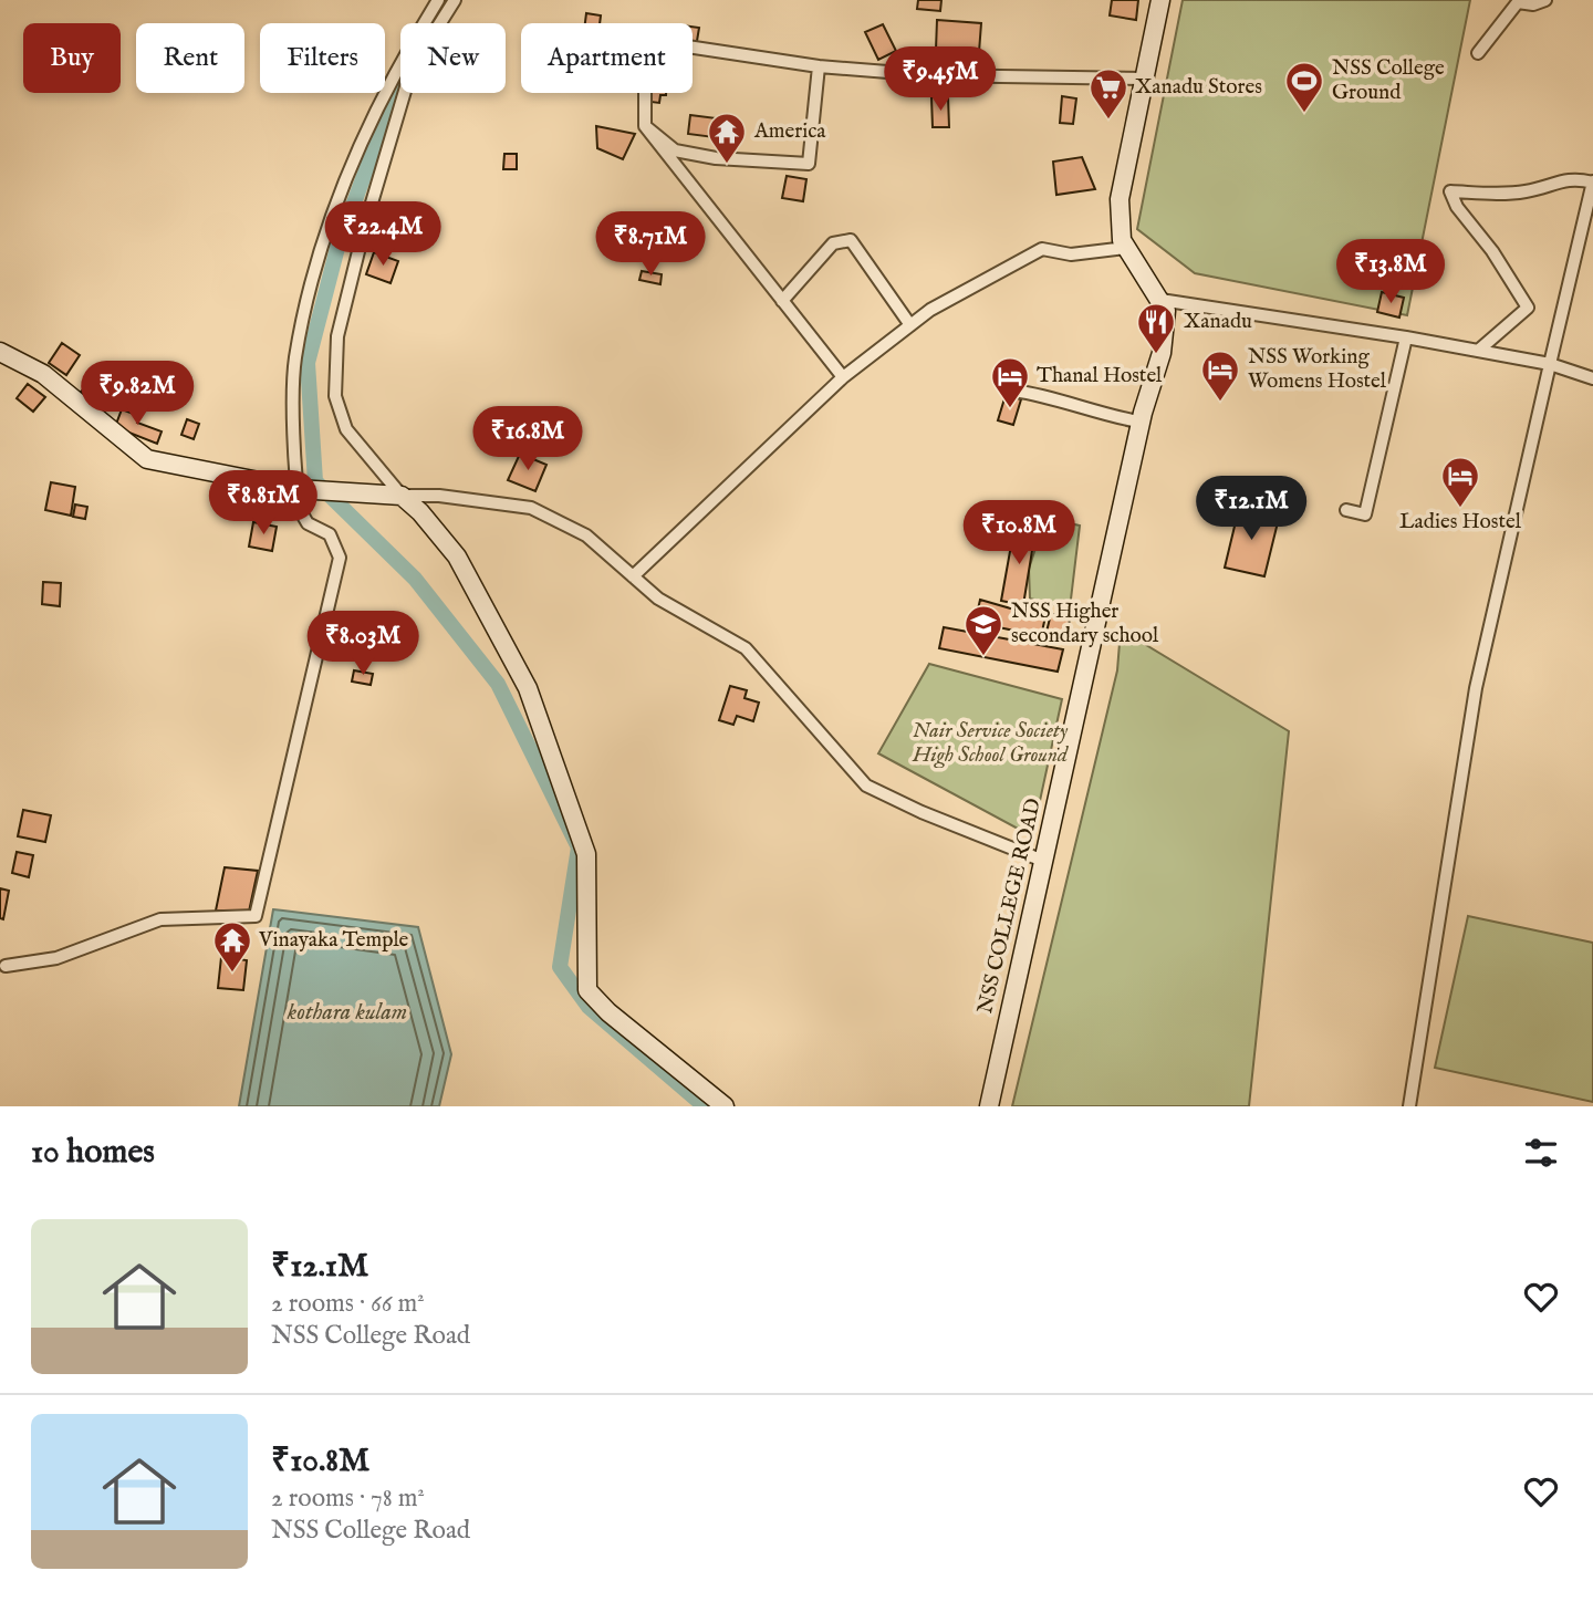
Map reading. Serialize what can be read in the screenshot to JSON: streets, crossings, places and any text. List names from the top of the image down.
{
  "streets": {
    "street": ["NSS COLLEGE ROAD"]
  },
  "water": ["kothara kulam"],
  "parks": ["Nair Service Society High School Ground"],
  "places": {
    "sports": ["NSS College Ground"],
    "supermarket": ["Xanadu Stores"],
    "temple": ["America", "Vinayaka Temple"],
    "restaurant": ["Xanadu"],
    "hotel": ["NSS Working Womens Hostel", "Thanal Hostel", "Ladies Hostel"],
    "school or university": ["NSS Higher secondary school"]
  },
  "page": {
    "chip": [
      "Buy",
      "Rent",
      "Filters",
      "New",
      "Apartment"
    ],
    "price": [
      "₹9.45M",
      "₹22.4M",
      "₹8.71M",
      "₹13.8M",
      "₹9.82M",
      "₹16.8M",
      "₹8.81M",
      "₹12.1M",
      "₹10.8M",
      "₹8.03M"
    ],
    "heading": "10 homes",
    "list": [
      {
        "name": "₹12.1M",
        "note": "2 rooms · 66 m² · NSS College Road"
      },
      {
        "name": "₹10.8M",
        "note": "2 rooms · 78 m² · NSS College Road"
      }
    ]
  }
}
